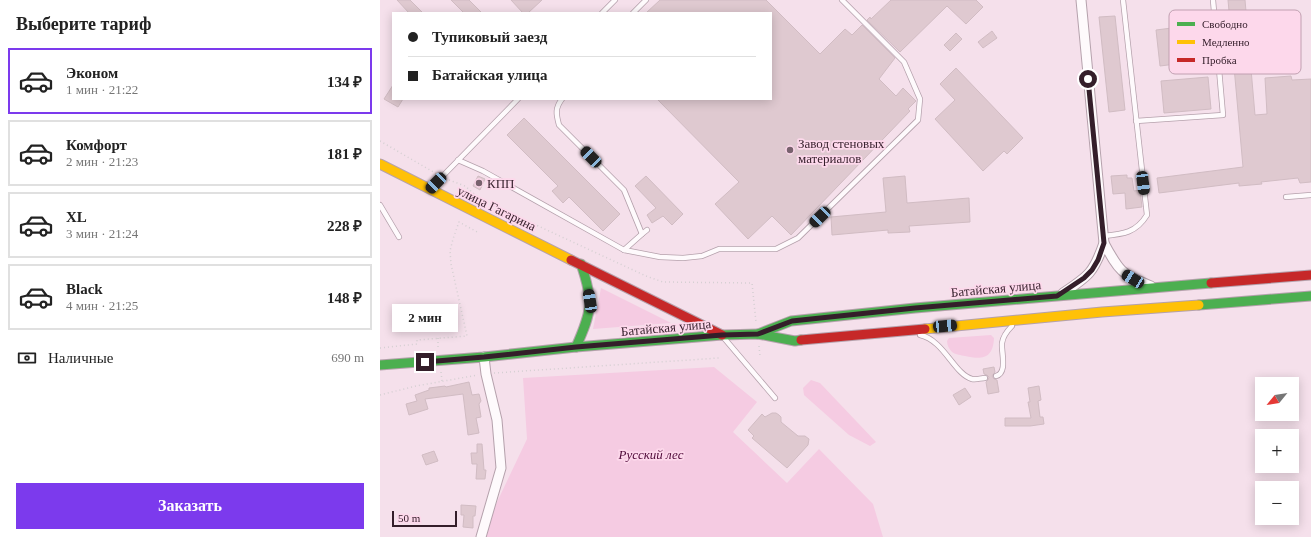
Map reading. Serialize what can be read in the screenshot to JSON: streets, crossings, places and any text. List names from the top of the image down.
{
  "streets": {
    "main road": ["улица Гагарина", "Батайская улица"]
  },
  "crossings": [
    ["улица Гагарина", "Батайская улица"]
  ],
  "parks": ["Русский лес"],
  "places": ["Завод стеновых материалов", "КПП"],
  "legend": ["Свободно", "Медленно", "Пробка"],
  "scale_bar": "50 m",
  "north": "bottom left",
  "page": {
    "heading": "Выберите тариф",
    "banner": ["Тупиковый заезд", "Батайская улица"],
    "list": [
      {
        "name": "Эконом",
        "note": "1 мин · 21:22",
        "value": "134 ₽"
      },
      {
        "name": "Комфорт",
        "note": "2 мин · 21:23",
        "value": "181 ₽"
      },
      {
        "name": "XL",
        "note": "3 мин · 21:24",
        "value": "228 ₽"
      },
      {
        "name": "Black",
        "note": "4 мин · 21:25",
        "value": "148 ₽"
      }
    ],
    "bubble": "2 мин",
    "pay": ["Наличные", "690 m"],
    "map_buttons": ["+", "−"],
    "buttons": "Заказать",
    "scale": "50 m"
  }
}
